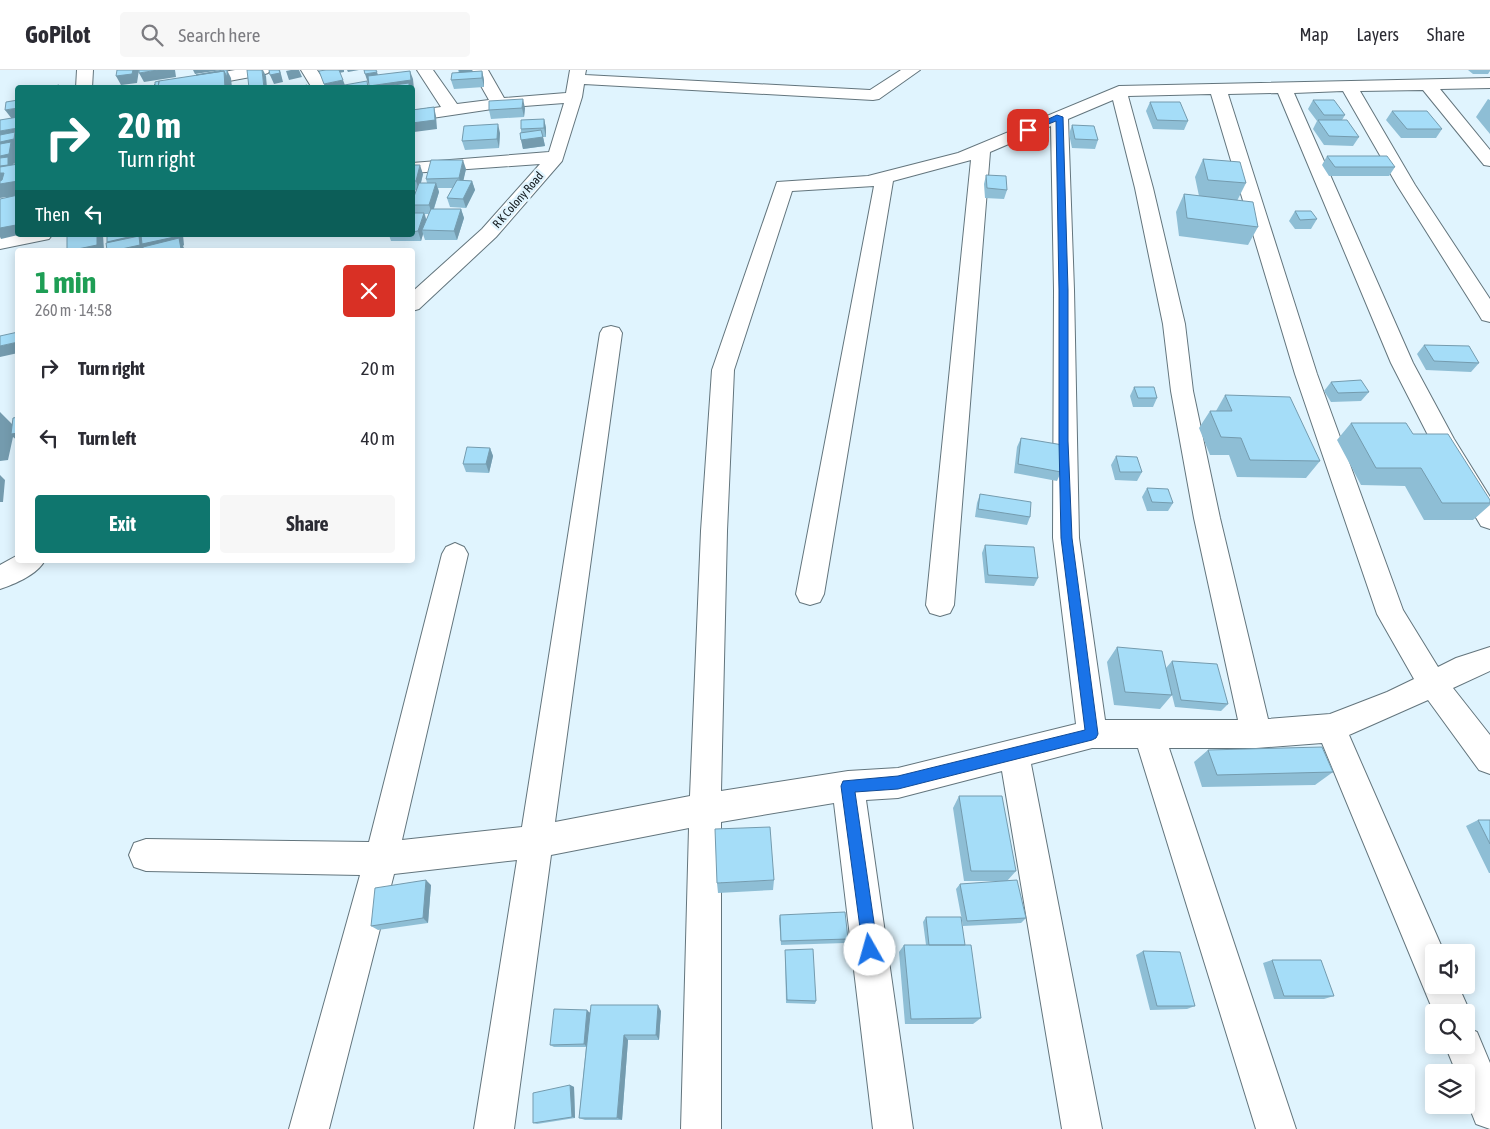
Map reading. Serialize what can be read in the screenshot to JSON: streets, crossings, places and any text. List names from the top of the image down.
{
  "streets": {
    "street": ["R K Colony Road"]
  },
  "page": {
    "header": "GoPilot",
    "search": "Search here",
    "nav": ["Map", "Layers", "Share"],
    "turn": ["20 m", "Turn right"],
    "then": "Then",
    "heading": ["1 min", "260 m · 14:58"],
    "list": [
      {
        "name": "Turn right",
        "value": "20 m"
      },
      {
        "name": "Turn left",
        "value": "40 m"
      }
    ],
    "buttons": ["Exit", "Share"]
  }
}
